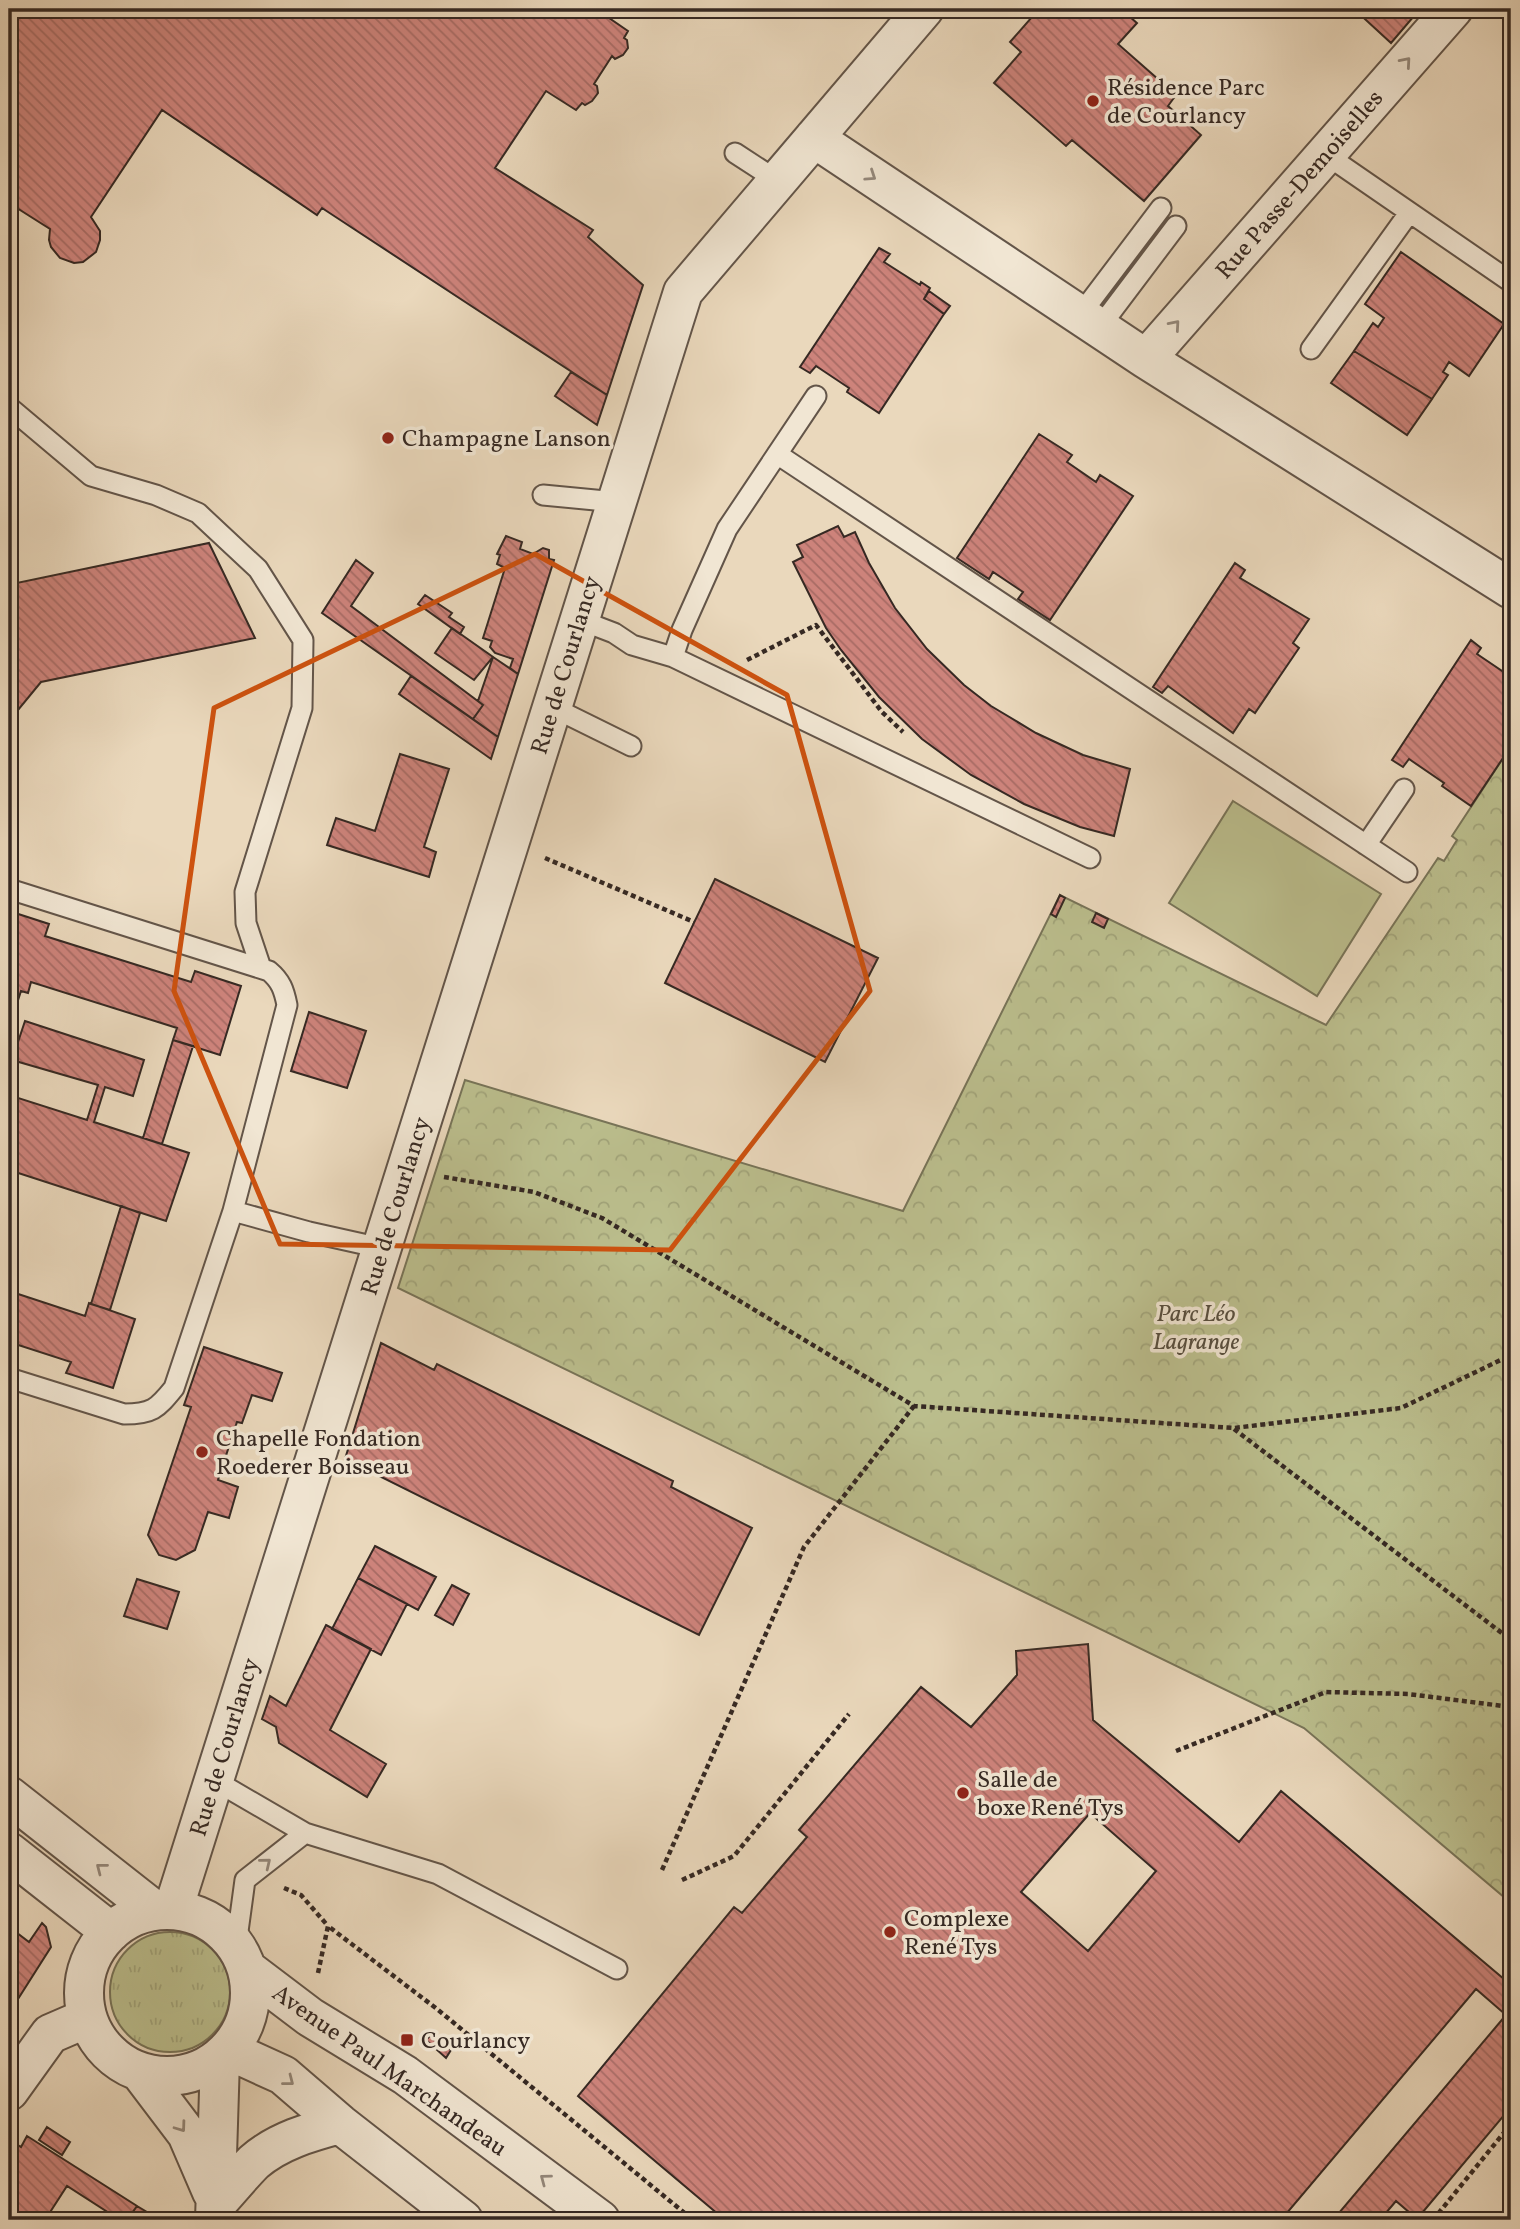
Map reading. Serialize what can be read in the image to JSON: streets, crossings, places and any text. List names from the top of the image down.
{
  "streets": {
    "street": ["Rue Passe-Demoiselles", "Rue de Courlancy", "Avenue Paul Marchandeau"]
  },
  "crossings": [
    ["Rue de Courlancy", "Avenue Paul Marchandeau"]
  ],
  "one_way": ["Rue Passe-Demoiselles"],
  "parks": ["Parc Léo Lagrange"],
  "places": {
    "other": [
      "Résidence Parc de Courlancy",
      "Champagne Lanson",
      "Chapelle Fondation Roederer Boisseau",
      "Salle de boxe René Tys",
      "Complexe René Tys"
    ],
    "transit": ["Courlancy"]
  }
}
